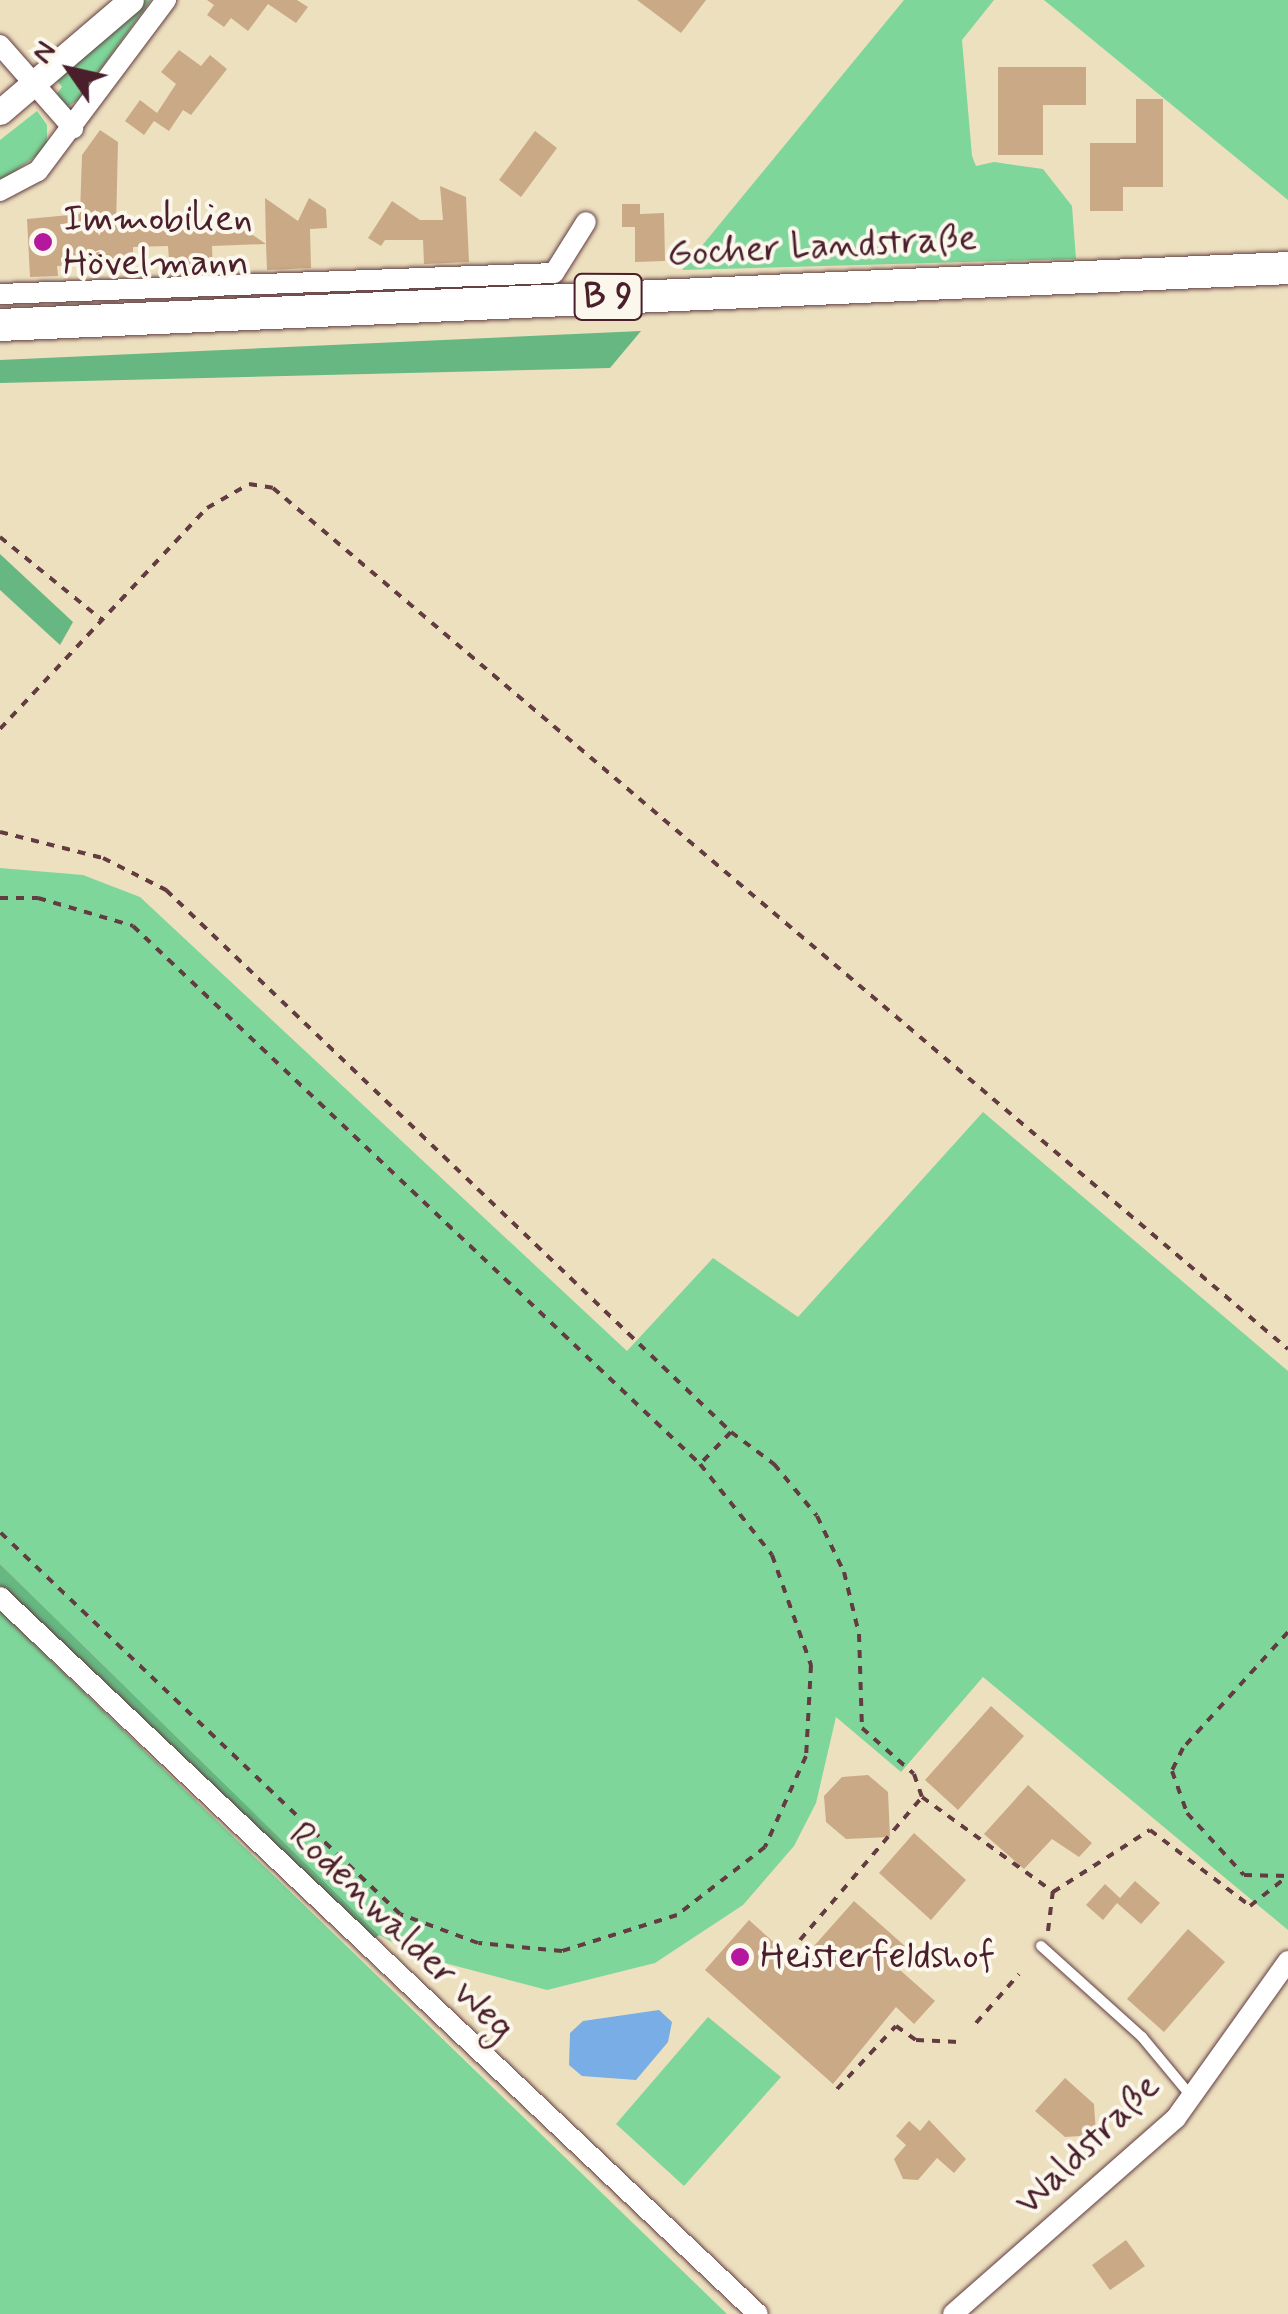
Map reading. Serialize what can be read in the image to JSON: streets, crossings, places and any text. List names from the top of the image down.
{
  "streets": {
    "main road": ["Gocher Landstraße", "B 9"],
    "street": ["Rodenwalder Weg", "Waldstraße"]
  },
  "places": ["Immobilien Hövelmann", "Heisterfeldshof"],
  "north": "top left"
}
